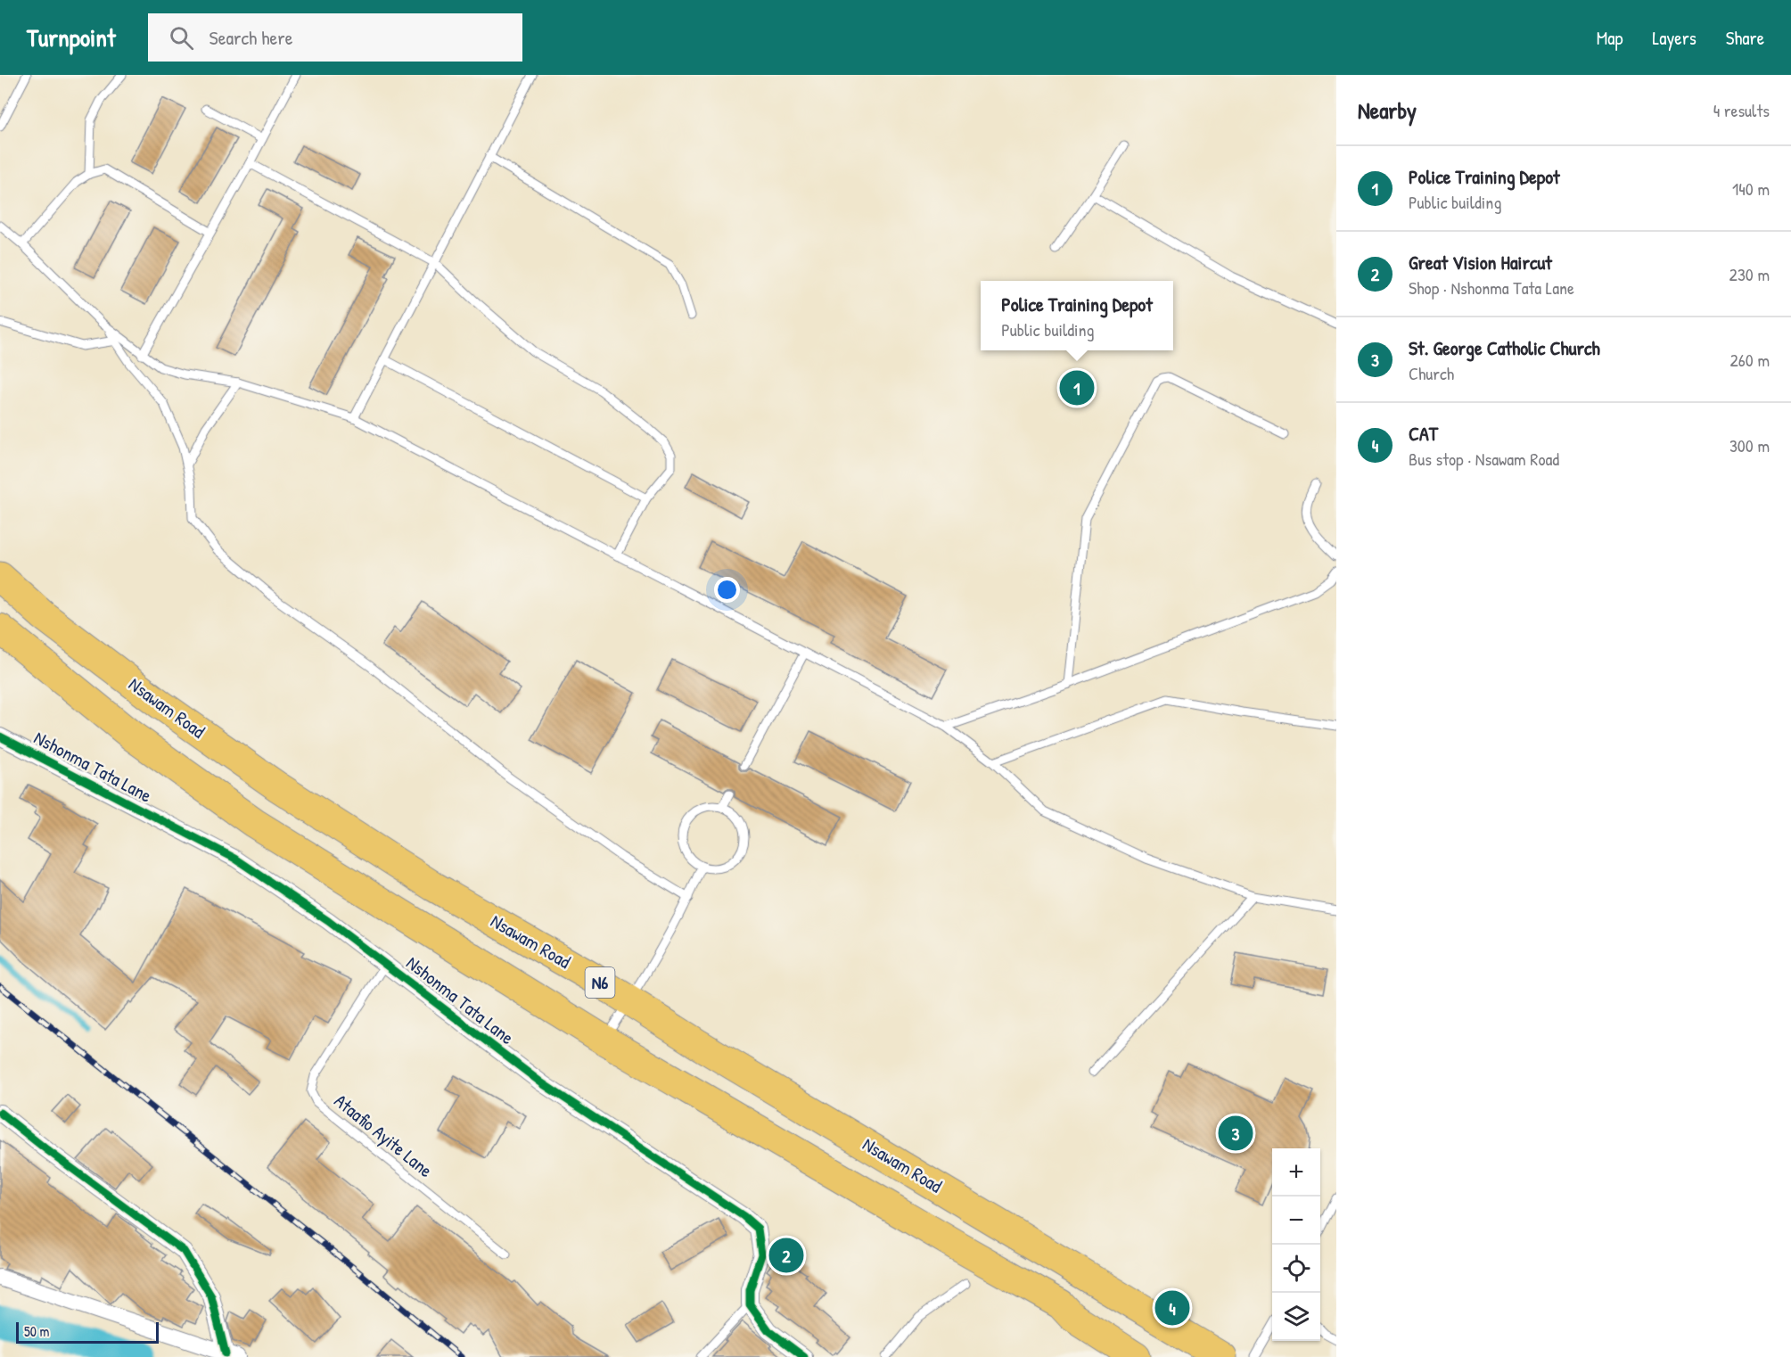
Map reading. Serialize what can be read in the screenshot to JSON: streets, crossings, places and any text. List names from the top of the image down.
{
  "streets": {
    "highway": ["Nsawam Road", "N6"],
    "street": ["Nshonma Tata Lane"],
    "lane": ["Ataafio Ayite Lane"]
  },
  "crossings": [
    ["Nshonma Tata Lane", "Ataafio Ayite Lane"]
  ],
  "scale_bar": "50 m",
  "page": {
    "header": "Turnpoint",
    "search": "Search here",
    "nav": ["Map", "Layers", "Share"],
    "heading": ["Nearby", "4 results"],
    "list": [
      {
        "mark": "1",
        "name": "Police Training Depot",
        "note": "Public building",
        "value": "140 m"
      },
      {
        "mark": "2",
        "name": "Great Vision Haircut",
        "note": "Shop · Nshonma Tata Lane",
        "value": "230 m"
      },
      {
        "mark": "3",
        "name": "St. George Catholic Church",
        "note": "Church",
        "value": "260 m"
      },
      {
        "mark": "4",
        "name": "CAT",
        "note": "Bus stop · Nsawam Road",
        "value": "300 m"
      }
    ],
    "popup": ["Police Training Depot", "Public building"],
    "pins": [
      "1",
      "3",
      "2",
      "4"
    ],
    "map_buttons": ["+", "−"],
    "scale": "50 m"
  }
}
